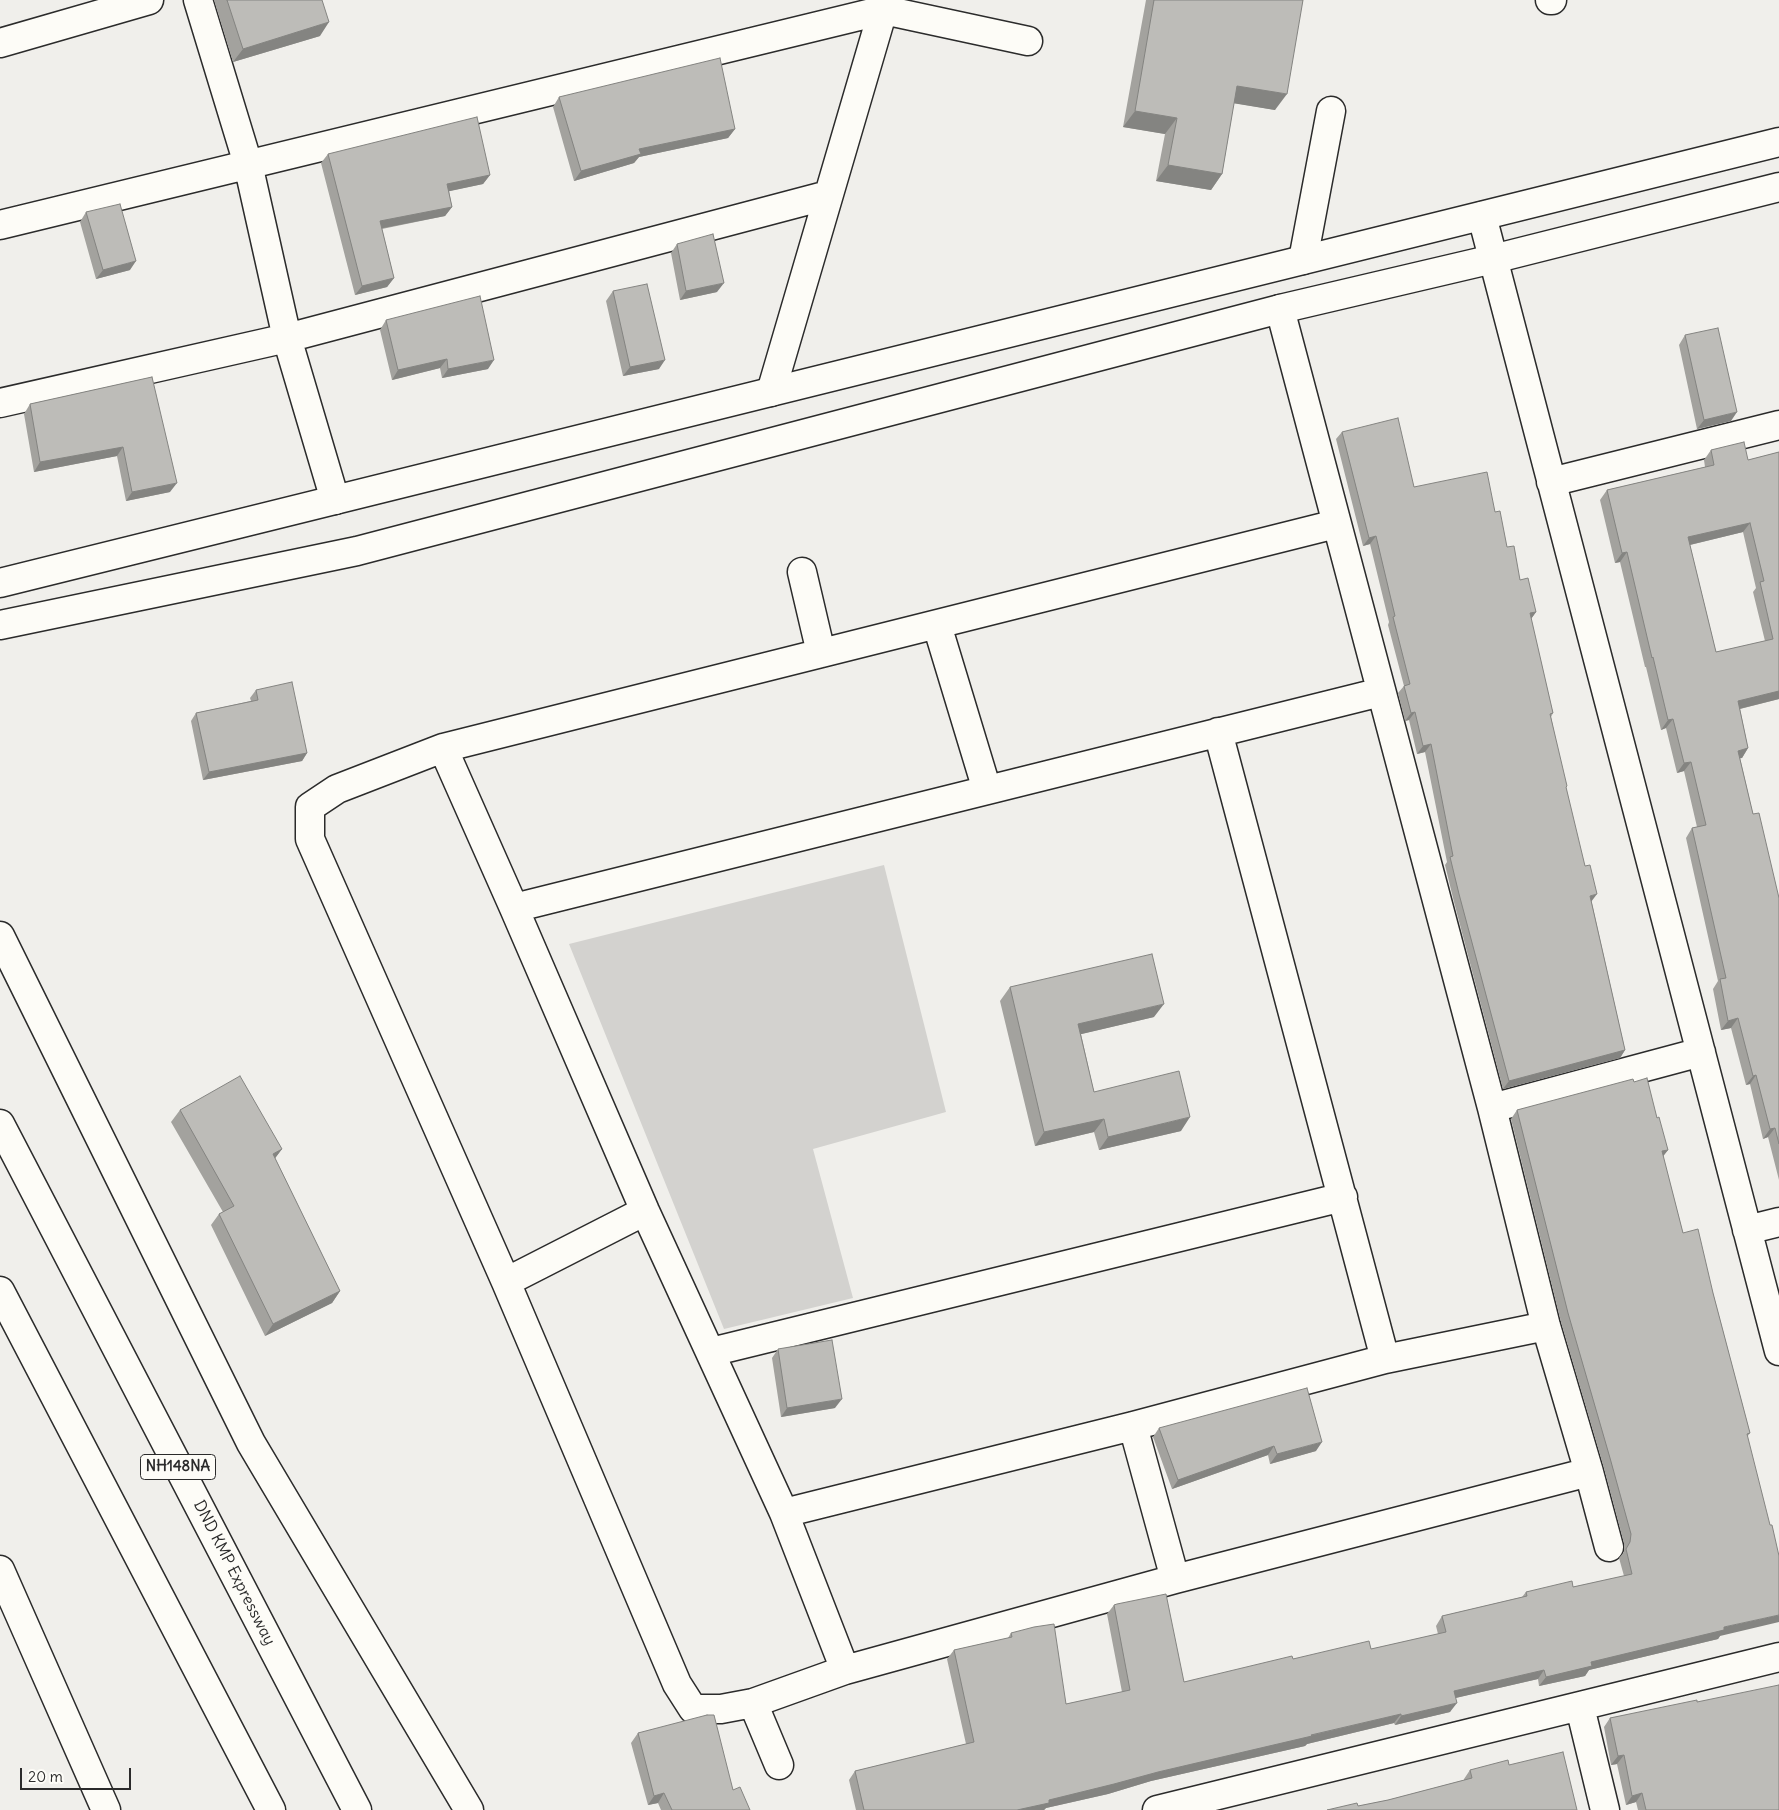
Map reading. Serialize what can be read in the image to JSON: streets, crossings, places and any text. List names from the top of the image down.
{
  "streets": {
    "main road": ["NH148NA", "DND KMP Expressway"]
  },
  "scale_bar": "20 m"
}
